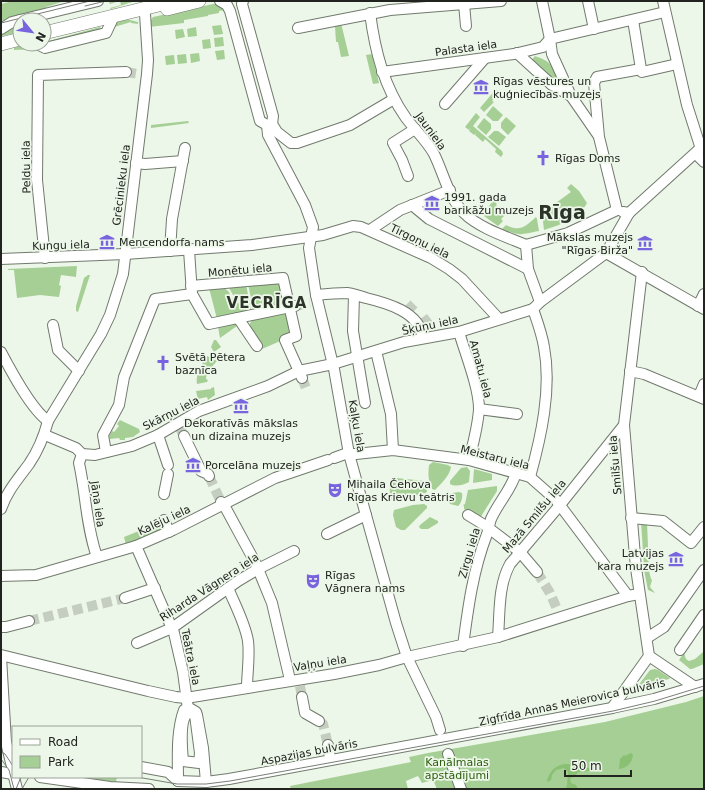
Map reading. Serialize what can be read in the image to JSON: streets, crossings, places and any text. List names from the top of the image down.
{
  "streets": {
    "street": [
      "Palasta iela",
      "Jauniela",
      "Peldu iela",
      "Grēcinieku iela",
      "Tirgoņu iela",
      "Kungu iela",
      "Monētu iela",
      "Šķūņu iela",
      "Amatu iela",
      "Skārņu iela",
      "Kaļķu iela",
      "Meistaru iela",
      "Smilšu iela",
      "Jāņa iela",
      "Mazā Smilšu iela",
      "Kalēju iela",
      "Zirgu iela",
      "Riharda Vāgnera iela",
      "Teātra iela",
      "Vaļņu iela",
      "Zigfrīda Annas Meierovica bulvāris",
      "Aspazijas bulvāris"
    ]
  },
  "crossings": [
    ["Palasta iela", "Jauniela"],
    ["Peldu iela", "Kungu iela"],
    ["Grēcinieku iela", "Kungu iela"],
    ["Tirgoņu iela", "Kungu iela"],
    ["Tirgoņu iela", "Šķūņu iela"],
    ["Tirgoņu iela", "Kaļķu iela"],
    ["Kungu iela", "Kaļķu iela"],
    ["Monētu iela", "Skārņu iela"],
    ["Šķūņu iela", "Amatu iela"],
    ["Šķūņu iela", "Skārņu iela"],
    ["Šķūņu iela", "Kaļķu iela"],
    ["Amatu iela", "Meistaru iela"],
    ["Skārņu iela", "Kaļķu iela"],
    ["Skārņu iela", "Jāņa iela"],
    ["Kaļķu iela", "Meistaru iela"],
    ["Kaļķu iela", "Kalēju iela"],
    ["Kaļķu iela", "Vaļņu iela"],
    ["Kaļķu iela", "Zigfrīda Annas Meierovica bulvāris"],
    ["Kaļķu iela", "Aspazijas bulvāris"],
    ["Meistaru iela", "Mazā Smilšu iela"],
    ["Meistaru iela", "Kalēju iela"],
    ["Meistaru iela", "Zirgu iela"],
    ["Meistaru iela", "Vaļņu iela"],
    ["Smilšu iela", "Mazā Smilšu iela"],
    ["Smilšu iela", "Vaļņu iela"],
    ["Jāņa iela", "Kalēju iela"],
    ["Mazā Smilšu iela", "Vaļņu iela"],
    ["Kalēju iela", "Teātra iela"],
    ["Zirgu iela", "Vaļņu iela"],
    ["Riharda Vāgnera iela", "Teātra iela"],
    ["Teātra iela", "Vaļņu iela"],
    ["Teātra iela", "Aspazijas bulvāris"],
    ["Zigfrīda Annas Meierovica bulvāris", "Aspazijas bulvāris"]
  ],
  "districts": ["Rīga", "VECRĪGA"],
  "parks": ["Kanālmalas apstādījumi"],
  "places": {
    "museum": [
      "Rīgas vēstures un kuģniecības muzejs",
      "1991. gada barikāžu muzejs",
      "Mencendorfa nams",
      "Mākslas muzejs \"Rīgas Birža\"",
      "Dekoratīvās mākslas un dizaina muzejs",
      "Porcelāna muzejs",
      "Latvijas kara muzejs"
    ],
    "church": ["Rīgas Doms", "Svētā Pētera baznīca"],
    "theatre": ["Mihaila Čehova Rīgas Krievu teātris", "Rīgas Vāgnera nams"]
  },
  "legend": ["Road", "Park"],
  "scale_bar": "50 m",
  "north": "bottom right"
}
